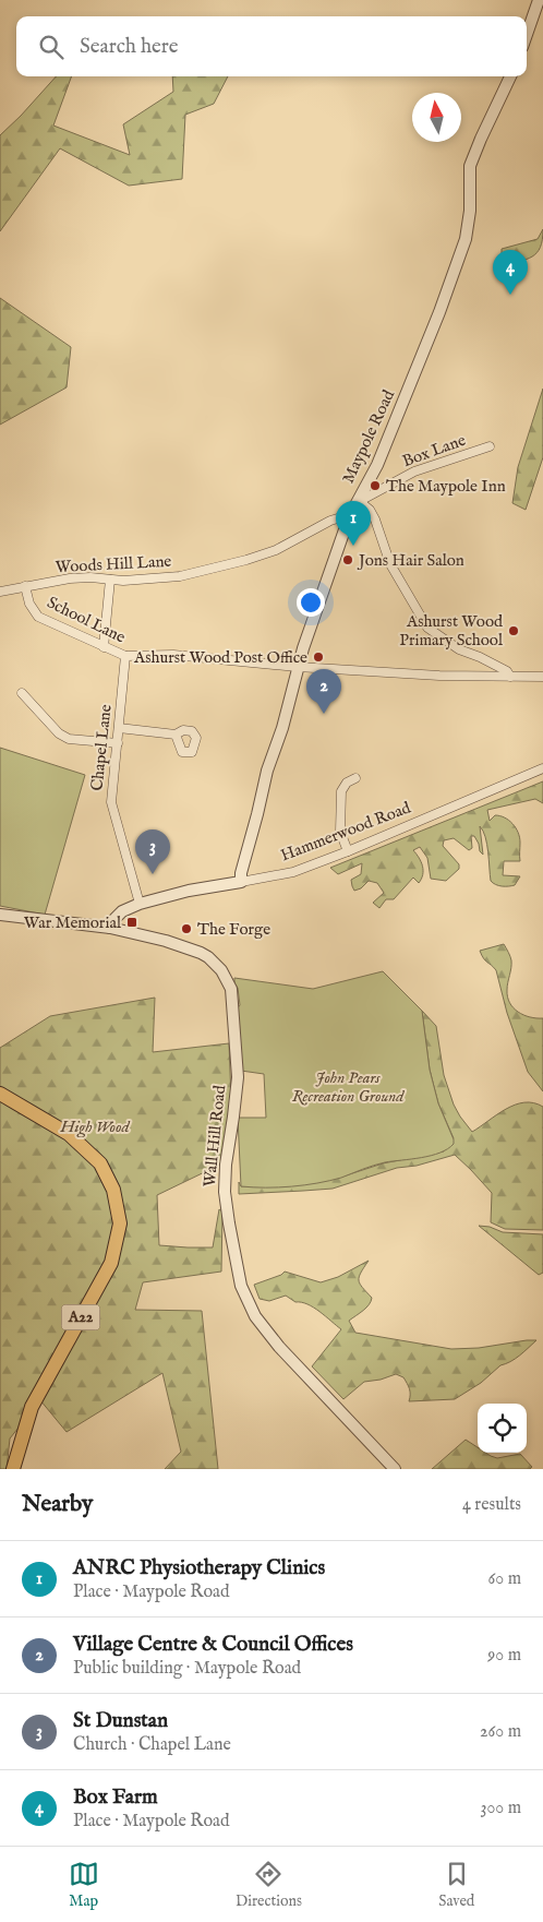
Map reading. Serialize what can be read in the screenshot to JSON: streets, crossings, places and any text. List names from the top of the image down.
{
  "streets": {
    "highway": ["A22"],
    "street": [
      "Maypole Road",
      "Box Lane",
      "Woods Hill Lane",
      "School Lane",
      "Chapel Lane",
      "Hammerwood Road",
      "Wall Hill Road"
    ]
  },
  "crossings": [
    ["Maypole Road", "Box Lane"],
    ["Maypole Road", "Woods Hill Lane"],
    ["Maypole Road", "School Lane"],
    ["Maypole Road", "Hammerwood Road"],
    ["Woods Hill Lane", "School Lane"],
    ["School Lane", "Chapel Lane"],
    ["Chapel Lane", "Hammerwood Road"],
    ["Hammerwood Road", "Wall Hill Road"]
  ],
  "parks": ["John Pears Recreation Ground", "High Wood"],
  "places": {
    "other": [
      "The Maypole Inn",
      "Jons Hair Salon",
      "Ashurst Wood Primary School",
      "Ashurst Wood Post Office",
      "The Forge"
    ],
    "transit": ["War Memorial"]
  },
  "north": "top",
  "page": {
    "search": "Search here",
    "pins": [
      "4",
      "1",
      "2",
      "3"
    ],
    "heading": ["Nearby", "4 results"],
    "list": [
      {
        "mark": "1",
        "name": "ANRC Physiotherapy Clinics",
        "note": "Place · Maypole Road",
        "value": "60 m"
      },
      {
        "mark": "2",
        "name": "Village Centre & Council Offices",
        "note": "Public building · Maypole Road",
        "value": "90 m"
      },
      {
        "mark": "3",
        "name": "St Dunstan",
        "note": "Church · Chapel Lane",
        "value": "260 m"
      },
      {
        "mark": "4",
        "name": "Box Farm",
        "note": "Place · Maypole Road",
        "value": "300 m"
      }
    ],
    "nav": ["Map", "Directions", "Saved"]
  }
}
